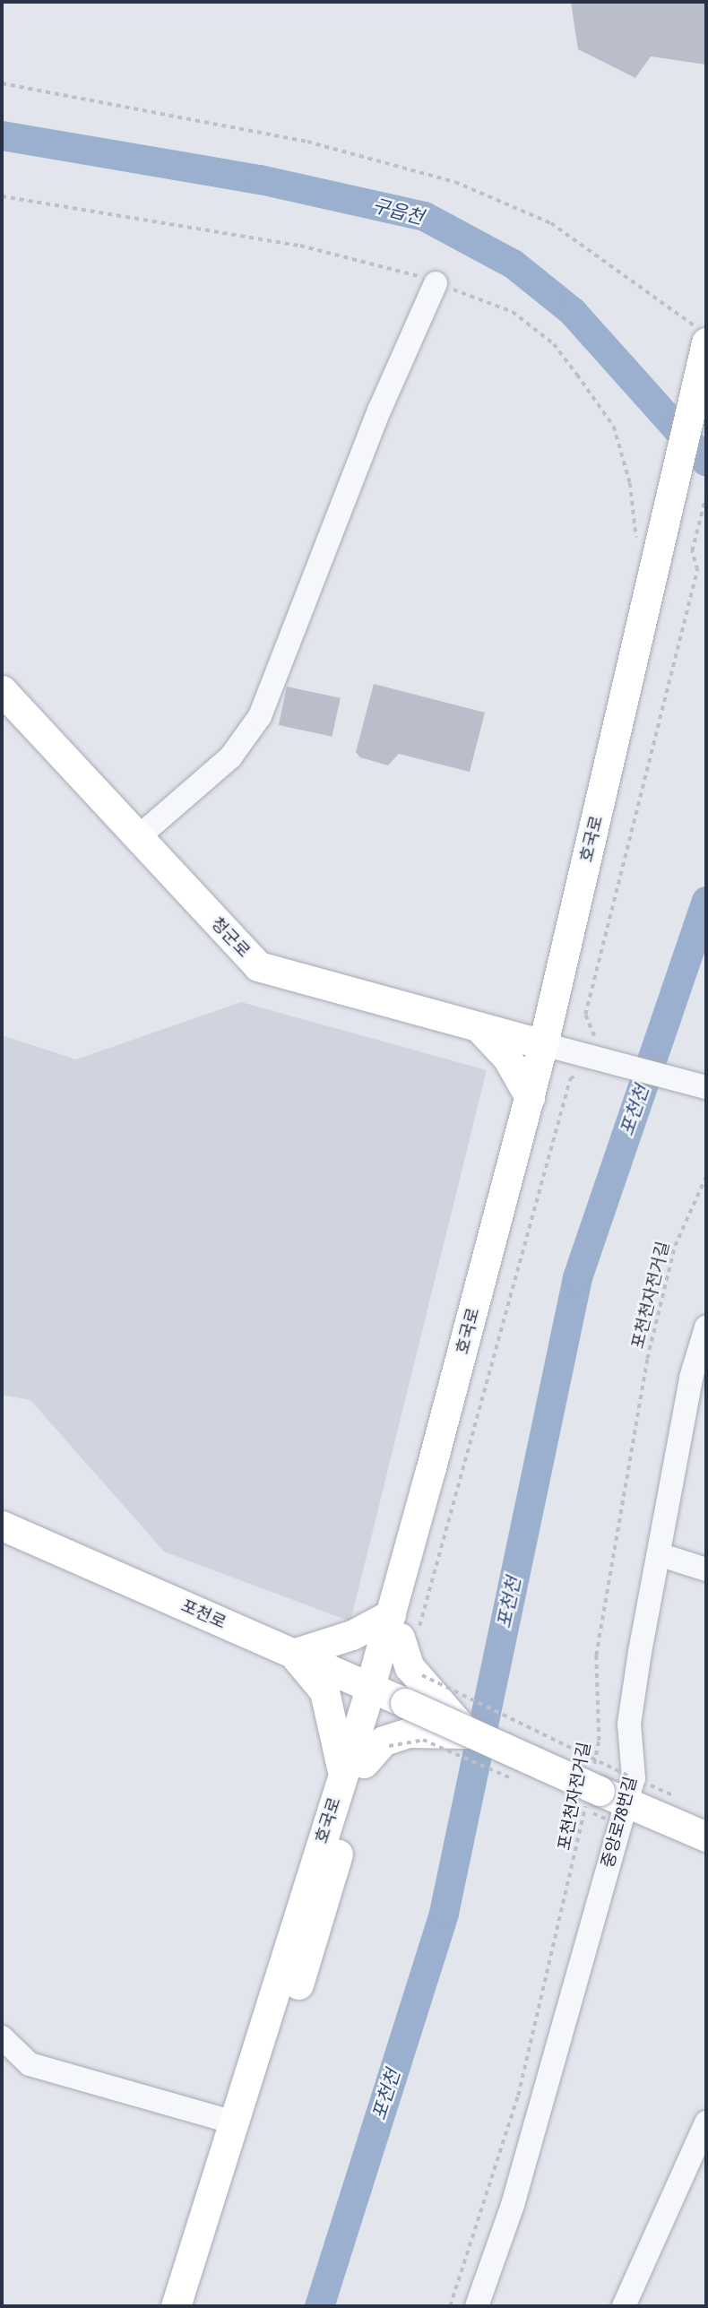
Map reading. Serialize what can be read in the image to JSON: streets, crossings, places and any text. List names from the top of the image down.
{
  "streets": {
    "main road": ["호국로", "청군로", "포천로"],
    "street": ["중앙로78번길"],
    "path": ["포천천자전거길"]
  },
  "crossings": [
    ["호국로", "청군로"],
    ["호국로", "포천로"],
    ["포천천자전거길", "포천로"]
  ],
  "water": ["구읍천", "포천천"]
}
